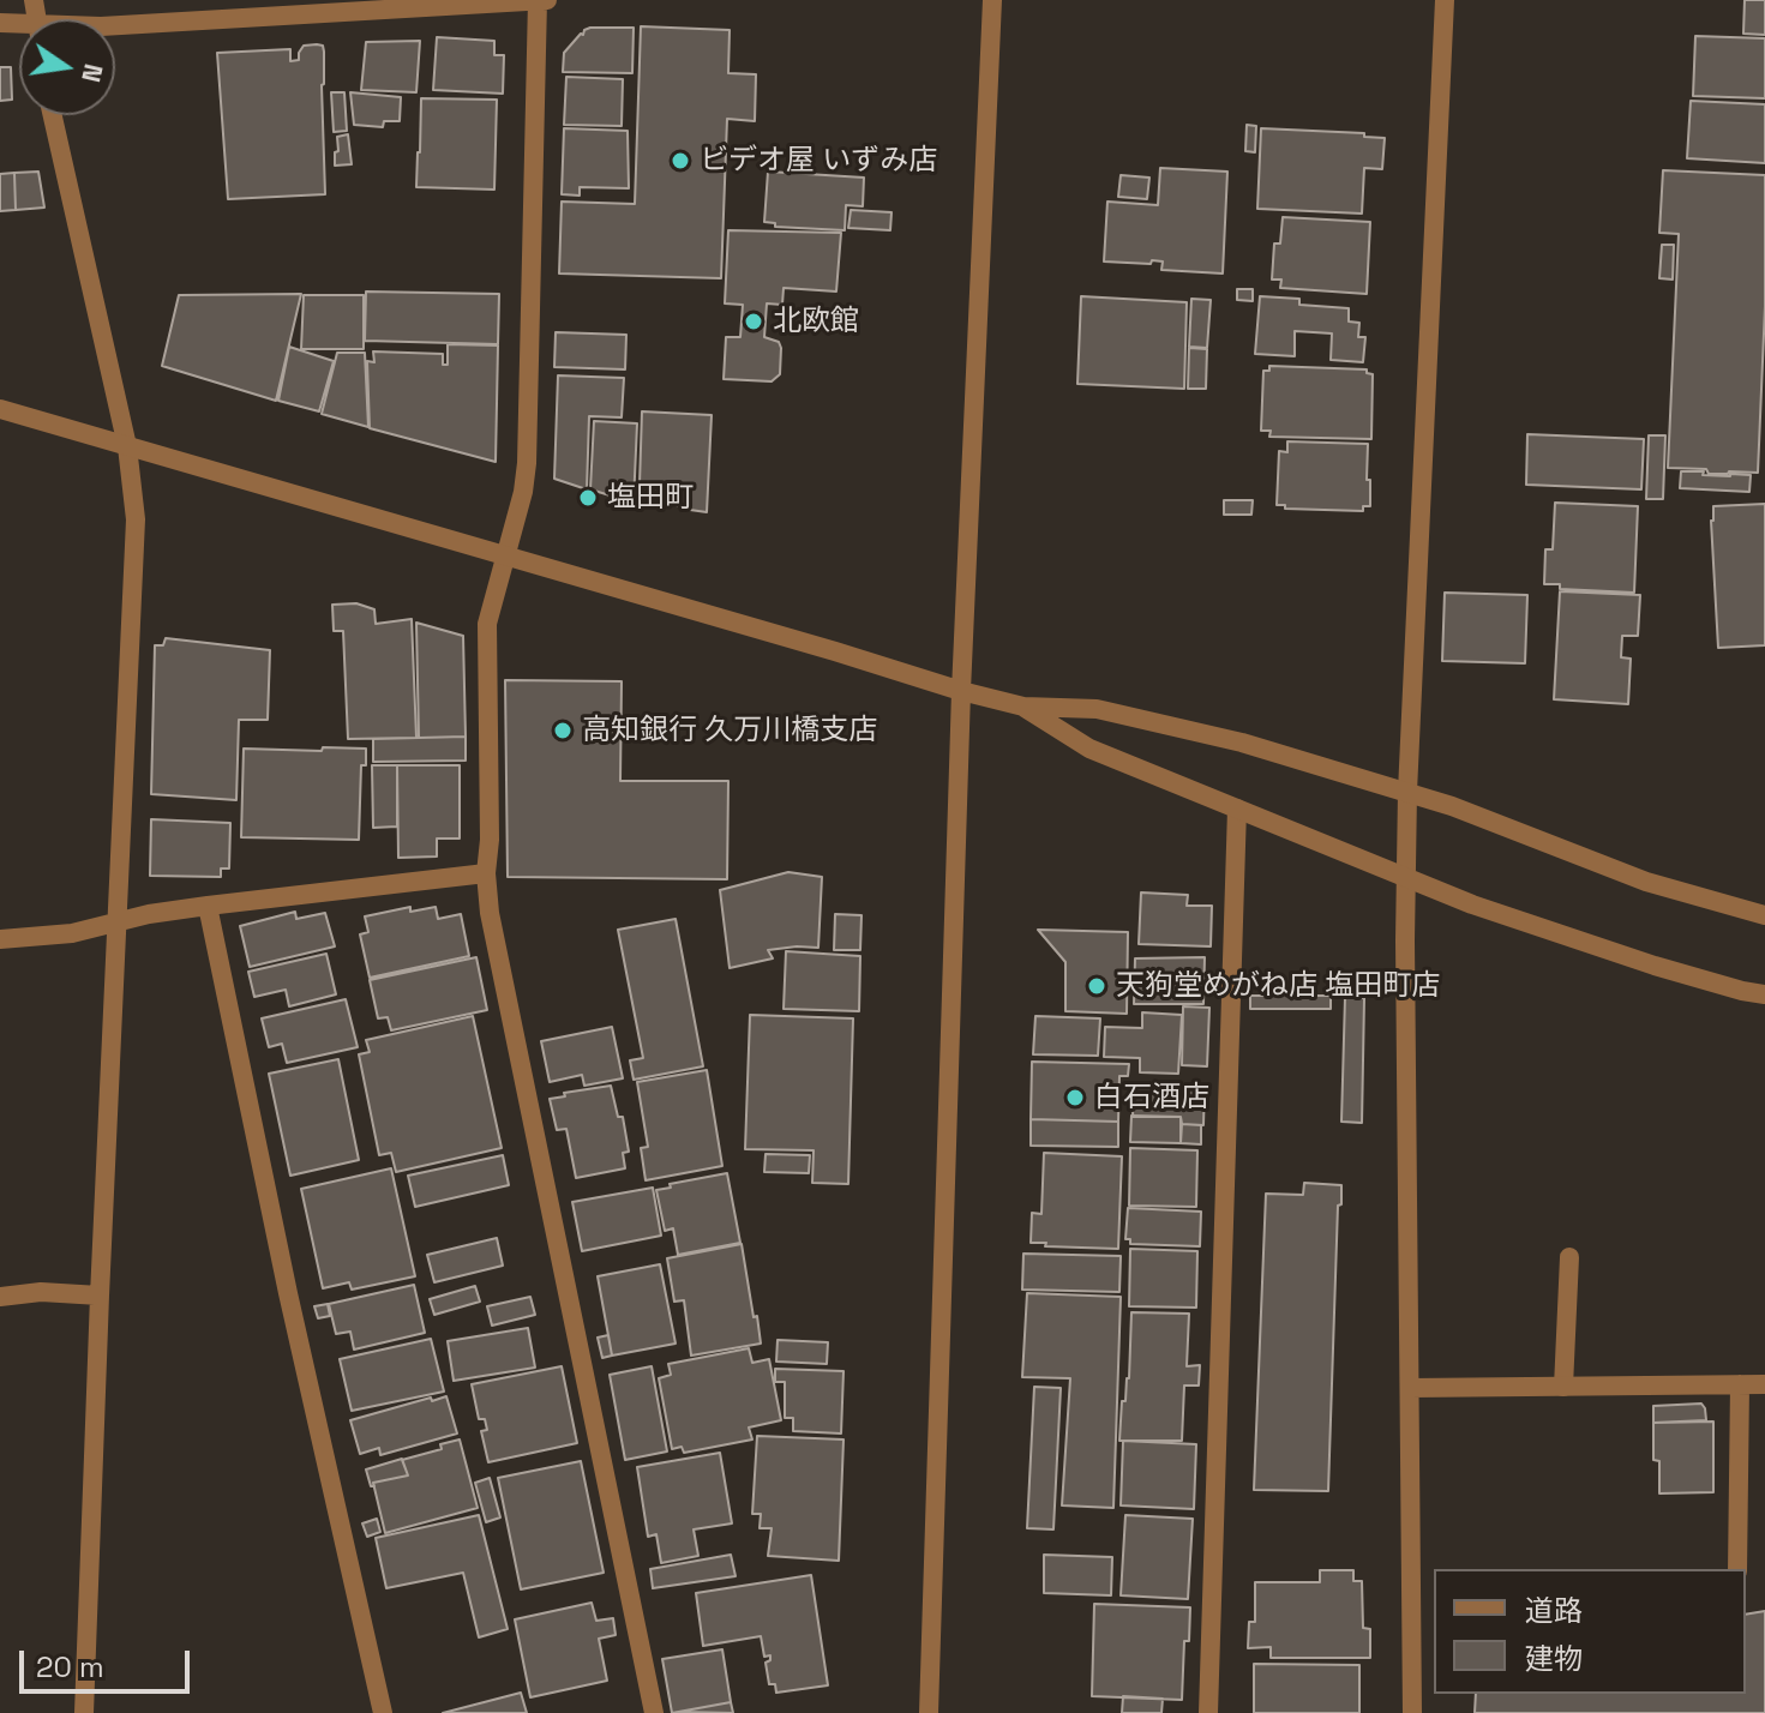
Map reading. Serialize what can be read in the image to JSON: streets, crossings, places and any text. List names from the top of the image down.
{
  "places": [
    "ビデオ屋 いずみ店",
    "北欧館",
    "塩田町",
    "高知銀行 久万川橋支店",
    "天狗堂めがね店 塩田町店",
    "白石酒店"
  ],
  "legend": ["道路", "建物"],
  "scale_bar": "20 m",
  "north": "right"
}
